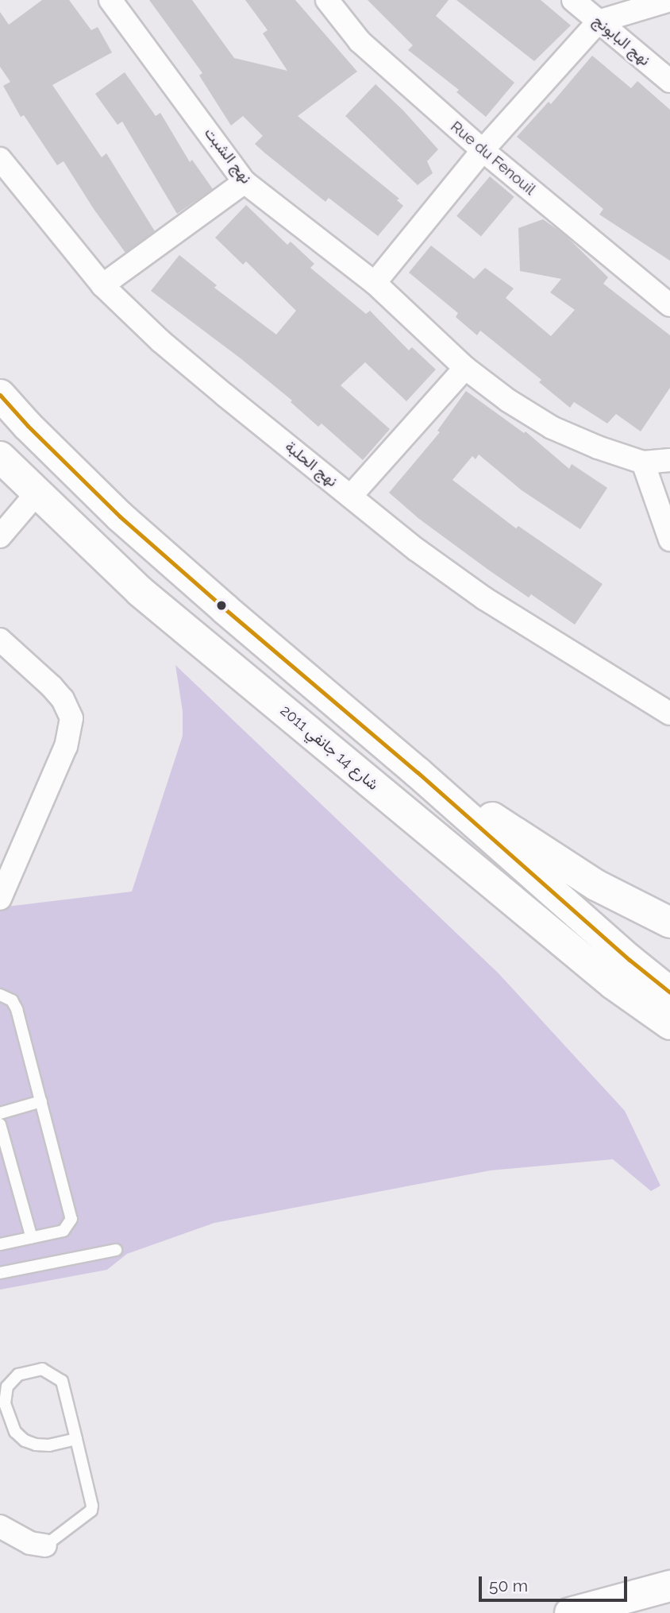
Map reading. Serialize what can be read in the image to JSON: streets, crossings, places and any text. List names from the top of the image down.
{
  "streets": {
    "highway": ["شارع 14 جانفي 2011"],
    "street": [
      "نهج البابونج",
      "نهج الشبت",
      "Rue du Fenouil",
      "نهج الحلبة"
    ]
  },
  "scale_bar": "50 m"
}
